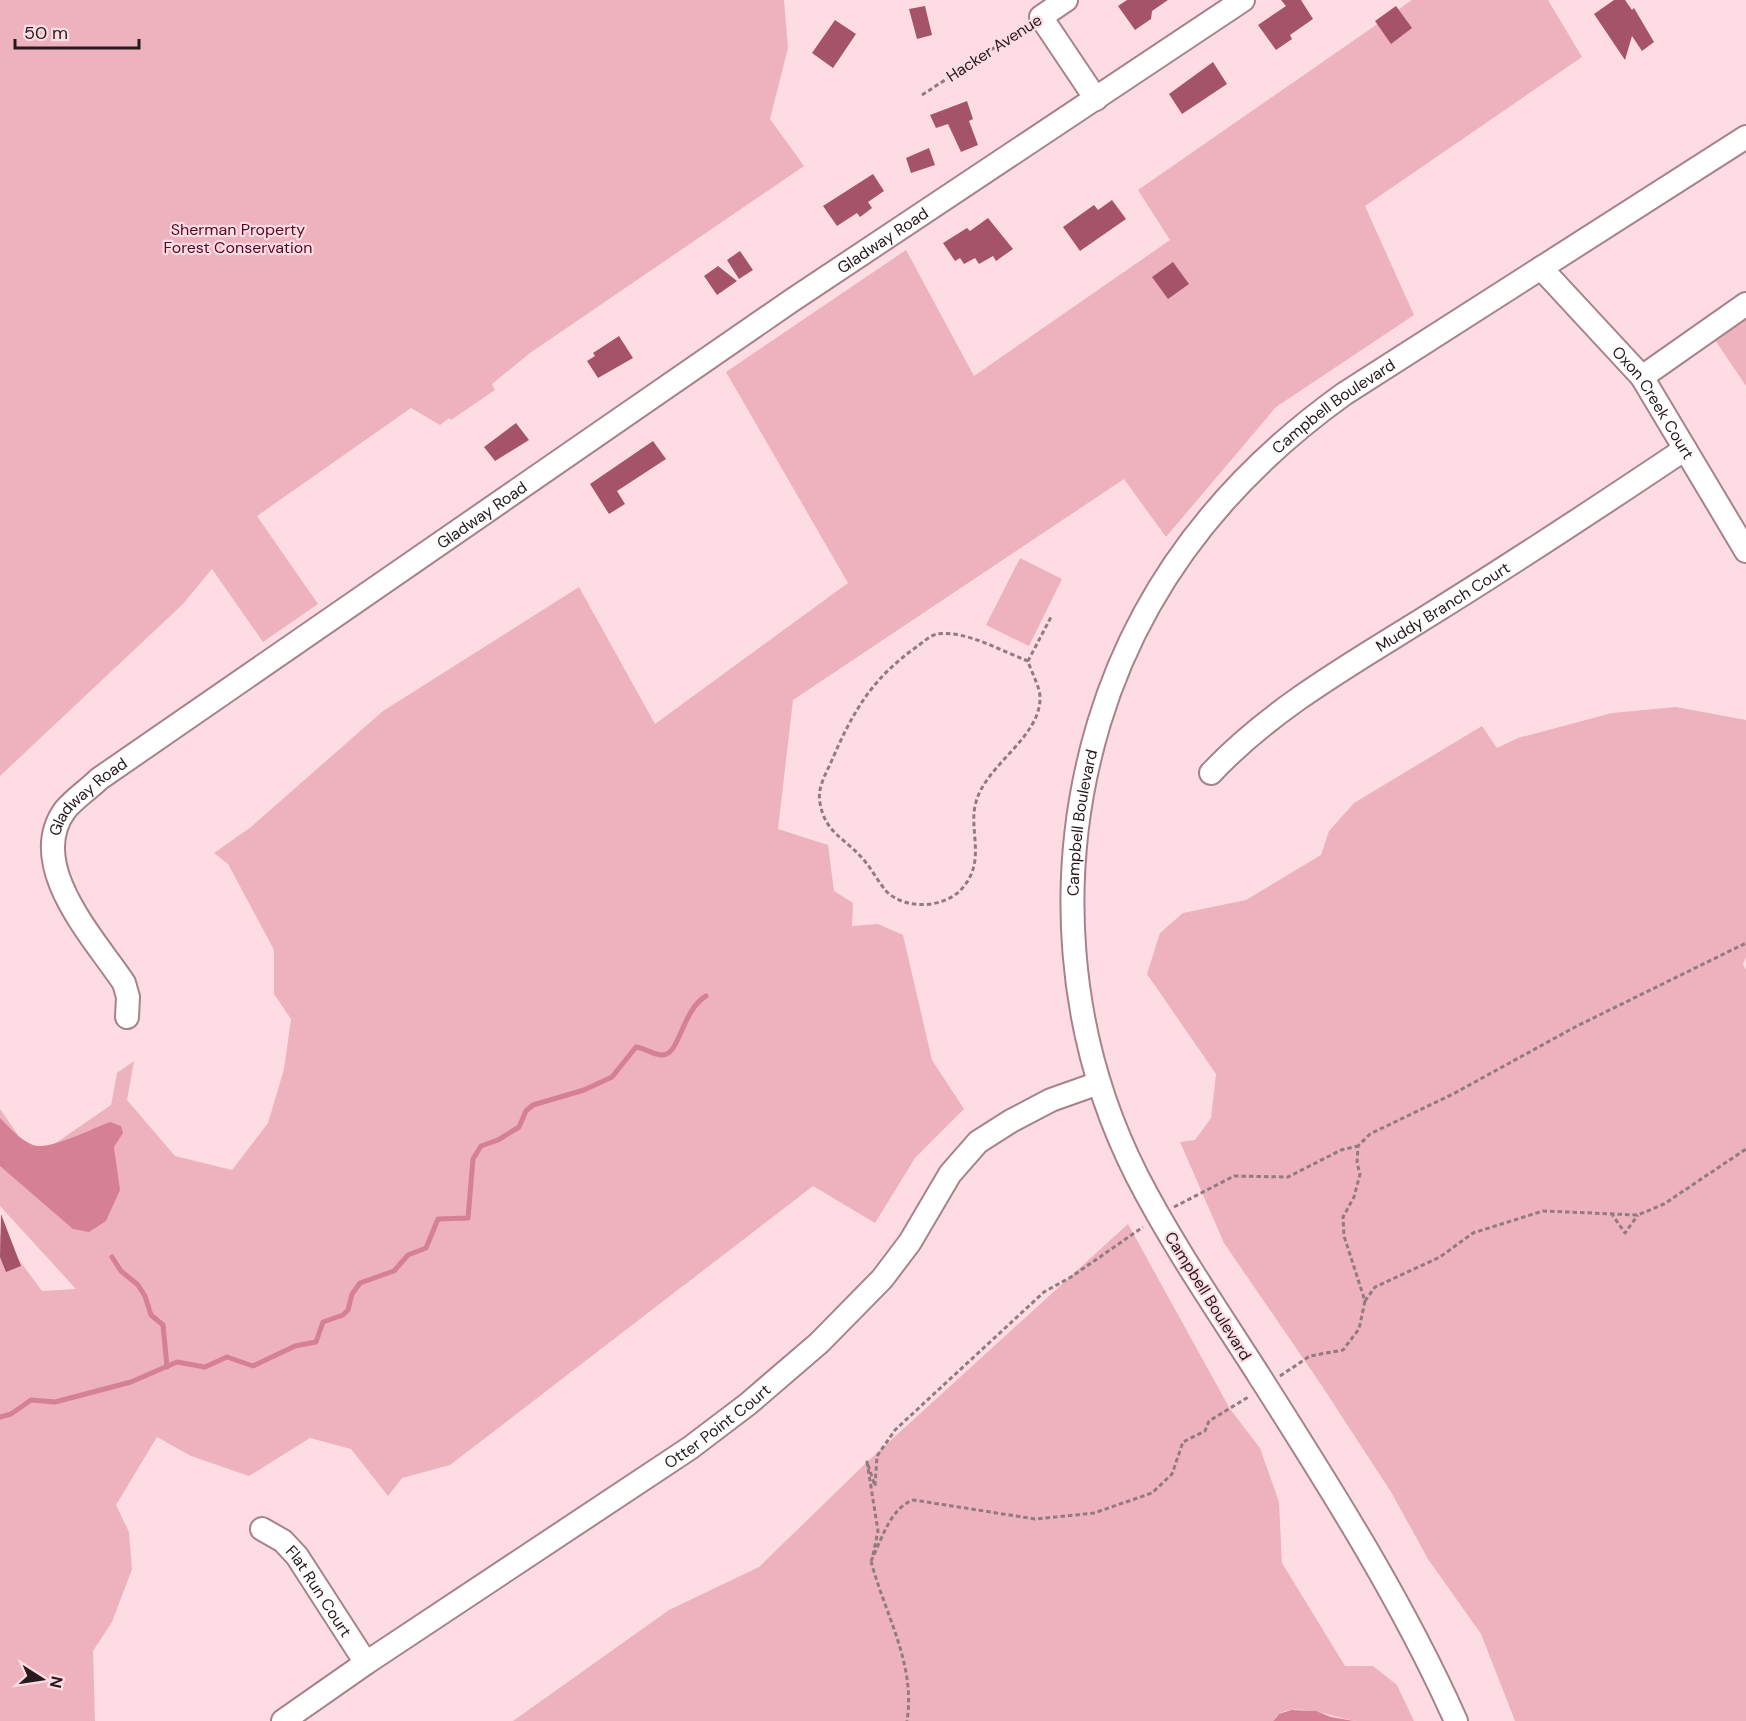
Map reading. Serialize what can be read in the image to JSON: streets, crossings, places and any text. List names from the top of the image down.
{
  "streets": {
    "street": [
      "Hacker Avenue",
      "Gladway Road",
      "Oxon Creek Court",
      "Campbell Boulevard",
      "Muddy Branch Court",
      "Otter Point Court",
      "Flat Run Court"
    ]
  },
  "crossings": [
    ["Oxon Creek Court", "Campbell Boulevard"],
    ["Oxon Creek Court", "Muddy Branch Court"],
    ["Campbell Boulevard", "Otter Point Court"],
    ["Otter Point Court", "Flat Run Court"]
  ],
  "parks": ["Sherman Property Forest Conservation"],
  "scale_bar": "50 m",
  "north": "right"
}
